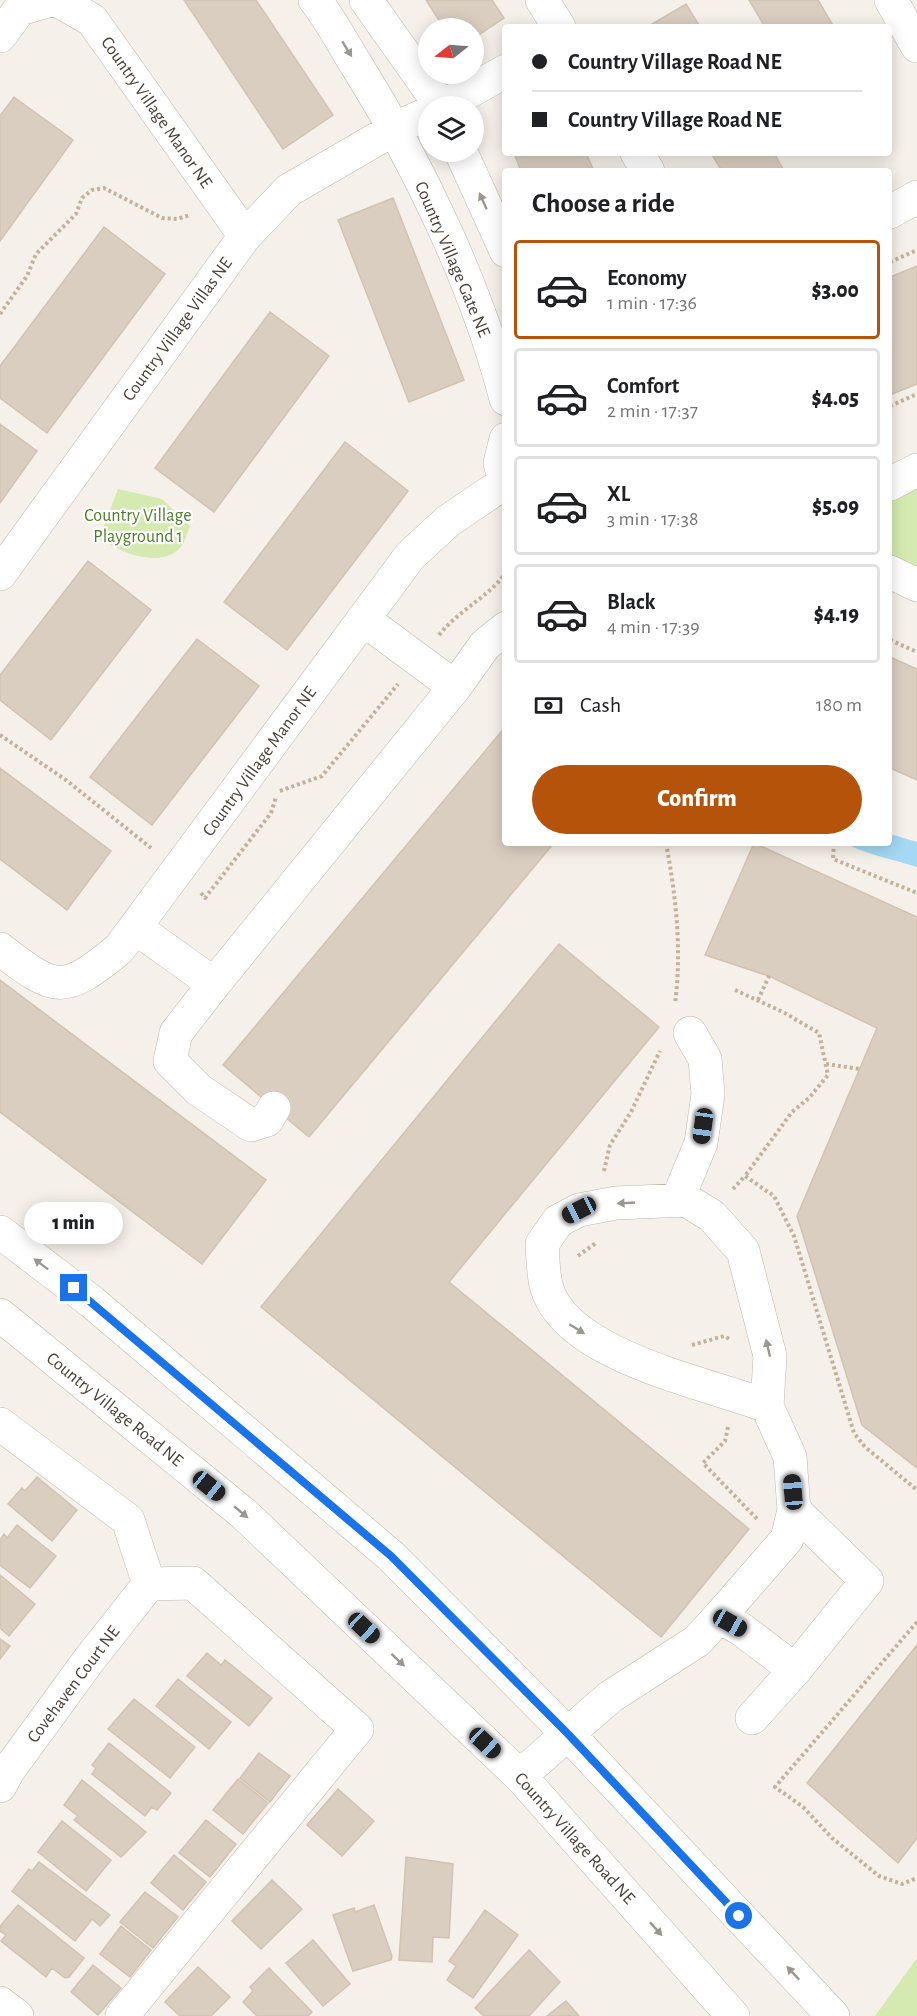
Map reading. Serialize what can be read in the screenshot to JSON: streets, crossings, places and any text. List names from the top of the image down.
{
  "streets": {
    "street": [
      "Country Village Manor NE",
      "Country Village Gate NE",
      "Country Village Villas NE",
      "Country Village Road NE",
      "Covehaven Court NE"
    ]
  },
  "crossings": [
    ["Country Village Manor NE", "Country Village Villas NE"],
    ["Country Village Gate NE", "Country Village Villas NE"]
  ],
  "parks": ["Country Village Playground 1"],
  "north": "left",
  "page": {
    "banner": ["Country Village Road NE", "Country Village Road NE"],
    "heading": "Choose a ride",
    "list": [
      {
        "name": "Economy",
        "note": "1 min · 17:36",
        "value": "$3.00"
      },
      {
        "name": "Comfort",
        "note": "2 min · 17:37",
        "value": "$4.05"
      },
      {
        "name": "XL",
        "note": "3 min · 17:38",
        "value": "$5.09"
      },
      {
        "name": "Black",
        "note": "4 min · 17:39",
        "value": "$4.19"
      }
    ],
    "pay": ["Cash", "180 m"],
    "buttons": "Confirm",
    "bubble": "1 min"
  }
}
